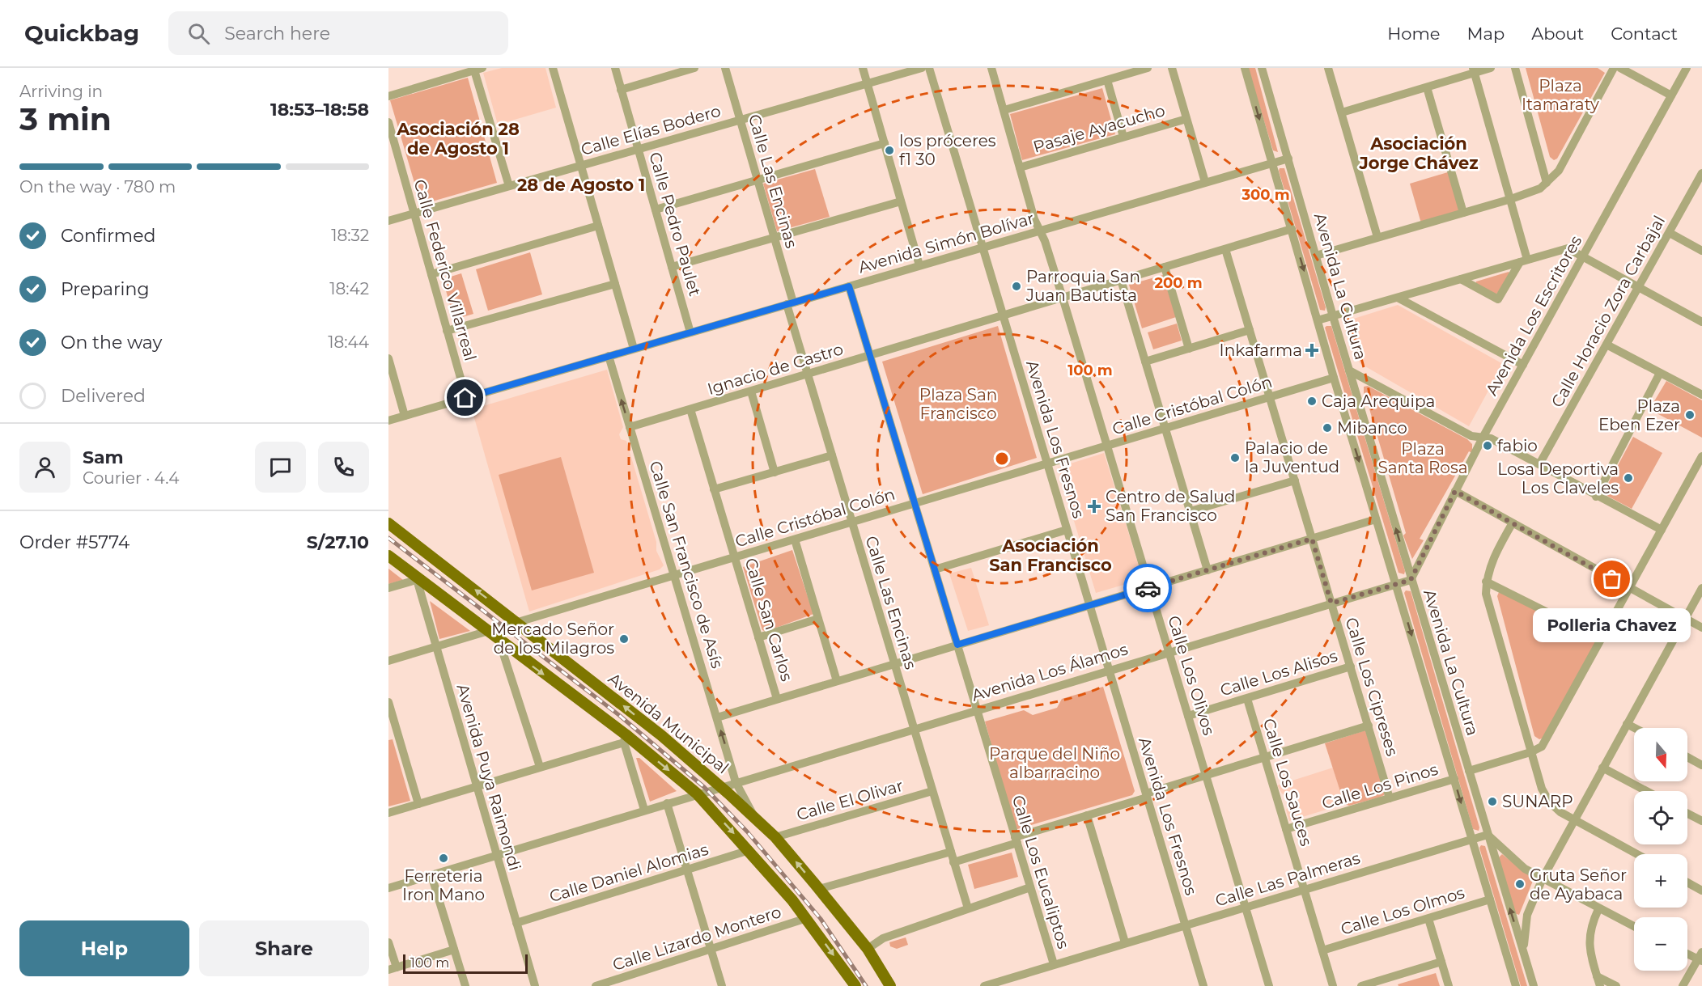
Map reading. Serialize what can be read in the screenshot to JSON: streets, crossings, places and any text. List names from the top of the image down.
{
  "streets": {
    "main road": ["Avenida Municipal"],
    "street": [
      "Pasaje Ayacucho",
      "Calle Elías Bodero",
      "Calle Las Encinas",
      "Calle Pedro Paulet",
      "Avenida Simón Bolívar",
      "Calle Federico Villarreal",
      "Avenida La Cultura",
      "Calle Horacio Zora Carbajal",
      "Avenida Los Escritores",
      "Ignacio de Castro",
      "Calle Cristóbal Colón",
      "Avenida Los Fresnos",
      "Calle San Francisco de Asís",
      "Calle San Carlos",
      "Avenida Los Álamos",
      "Calle Los Alisos",
      "Calle Los Olivos",
      "Calle Los Cipreses",
      "Avenida Puya Raimondi",
      "Calle Los Sauces",
      "Calle Los Pinos",
      "Calle El Olivar",
      "Calle Los Eucaliptos",
      "Calle Daniel Alomias",
      "Calle Las Palmeras",
      "Calle Los Olmos",
      "Calle Lizardo Montero"
    ]
  },
  "crossings": [
    ["Pasaje Ayacucho", "Calle Los Olivos"],
    ["Calle Elías Bodero", "Calle Las Encinas"],
    ["Calle Elías Bodero", "Calle Pedro Paulet"],
    ["Calle Elías Bodero", "Calle Federico Villarreal"],
    ["Calle Las Encinas", "Avenida Simón Bolívar"],
    ["Calle Las Encinas", "Ignacio de Castro"],
    ["Calle Las Encinas", "Calle Cristóbal Colón"],
    ["Calle Las Encinas", "Avenida Los Álamos"],
    ["Calle Las Encinas", "Calle El Olivar"],
    ["Calle Pedro Paulet", "Avenida Simón Bolívar"],
    ["Avenida Simón Bolívar", "Calle Federico Villarreal"],
    ["Avenida Simón Bolívar", "Avenida La Cultura"],
    ["Avenida Simón Bolívar", "Avenida Los Fresnos"],
    ["Avenida Simón Bolívar", "Calle San Francisco de Asís"],
    ["Avenida Simón Bolívar", "Calle Los Olivos"],
    ["Avenida Simón Bolívar", "Calle Los Eucaliptos"],
    ["Avenida La Cultura", "Avenida Los Escritores"],
    ["Avenida La Cultura", "Ignacio de Castro"],
    ["Avenida La Cultura", "Calle Cristóbal Colón"],
    ["Avenida La Cultura", "Avenida Los Álamos"],
    ["Avenida La Cultura", "Calle Los Pinos"],
    ["Avenida La Cultura", "Calle Las Palmeras"],
    ["Avenida La Cultura", "Calle Los Olmos"],
    ["Avenida Los Escritores", "Avenida Los Álamos"],
    ["Ignacio de Castro", "Avenida Los Fresnos"],
    ["Ignacio de Castro", "Calle San Francisco de Asís"],
    ["Ignacio de Castro", "Calle San Carlos"],
    ["Ignacio de Castro", "Calle Los Olivos"],
    ["Ignacio de Castro", "Calle Los Cipreses"],
    ["Ignacio de Castro", "Calle Los Eucaliptos"],
    ["Calle Cristóbal Colón", "Avenida Los Fresnos"],
    ["Calle Cristóbal Colón", "Calle San Francisco de Asís"],
    ["Calle Cristóbal Colón", "Calle San Carlos"],
    ["Calle Cristóbal Colón", "Calle Los Olivos"],
    ["Calle Cristóbal Colón", "Calle Los Cipreses"],
    ["Calle Cristóbal Colón", "Avenida Municipal"],
    ["Calle Cristóbal Colón", "Avenida Puya Raimondi"],
    ["Calle Cristóbal Colón", "Calle Los Eucaliptos"],
    ["Avenida Los Fresnos", "Avenida Los Álamos"],
    ["Avenida Los Fresnos", "Calle Las Palmeras"],
    ["Calle San Francisco de Asís", "Avenida Los Álamos"],
    ["Calle San Francisco de Asís", "Avenida Municipal"],
    ["Avenida Los Álamos", "Calle Los Olivos"],
    ["Avenida Los Álamos", "Calle Los Cipreses"],
    ["Avenida Los Álamos", "Avenida Municipal"],
    ["Avenida Los Álamos", "Avenida Puya Raimondi"],
    ["Avenida Los Álamos", "Calle Los Eucaliptos"],
    ["Calle Los Alisos", "Calle Los Olivos"],
    ["Calle Los Alisos", "Calle Los Cipreses"],
    ["Calle Los Alisos", "Calle Los Sauces"],
    ["Calle Los Olivos", "Calle Las Palmeras"],
    ["Calle Los Cipreses", "Calle Los Pinos"],
    ["Avenida Municipal", "Calle El Olivar"],
    ["Avenida Puya Raimondi", "Calle Daniel Alomias"],
    ["Calle Los Sauces", "Calle Los Pinos"],
    ["Calle Los Sauces", "Calle Las Palmeras"],
    ["Calle Los Sauces", "Calle Los Olmos"],
    ["Calle Los Eucaliptos", "Calle Las Palmeras"]
  ],
  "districts": [
    "Asociación 28 de Agosto 1",
    "Asociación Jorge Chávez",
    "28 de Agosto 1",
    "Asociación San Francisco"
  ],
  "parks": [
    "Plaza Itamaraty",
    "Plaza San Francisco",
    "Plaza Santa Rosa",
    "Parque del Niño albarracino"
  ],
  "places": {
    "other": [
      "los próceres f1 30",
      "Parroquia San Juan Bautista",
      "Caja Arequipa",
      "Plaza Eben Ezer",
      "Mibanco",
      "fabio",
      "Palacio de la Juventud",
      "Losa Deportiva Los Claveles",
      "Polleria Chavez",
      "Mercado Señor de los Milagros",
      "SUNARP",
      "Ferreteria Iron Mano",
      "Gruta Señor de Ayabaca"
    ],
    "health": ["Inkafarma", "Centro de Salud San Francisco"]
  },
  "scale_bar": "100 m",
  "north": "bottom",
  "page": {
    "header": "Quickbag",
    "search": "Search here",
    "nav": [
      "Home",
      "Map",
      "About",
      "Contact"
    ],
    "heading": ["3 min", "Arriving in", "18:53–18:58"],
    "panel": [
      "Sam",
      "Courier · 4.4",
      "Order #5774",
      "S/27.10"
    ],
    "bar": "On the way · 780 m",
    "list": [
      ["Confirmed", "18:32"],
      ["Preparing", "18:42"],
      ["On the way", "18:44"],
      "Delivered"
    ],
    "bubble": "Polleria Chavez",
    "map_buttons": ["+", "−"],
    "buttons": ["Help", "Share"],
    "scale": "100 m"
  },
  "rings": ["300 m", "200 m", "100 m"]
}
